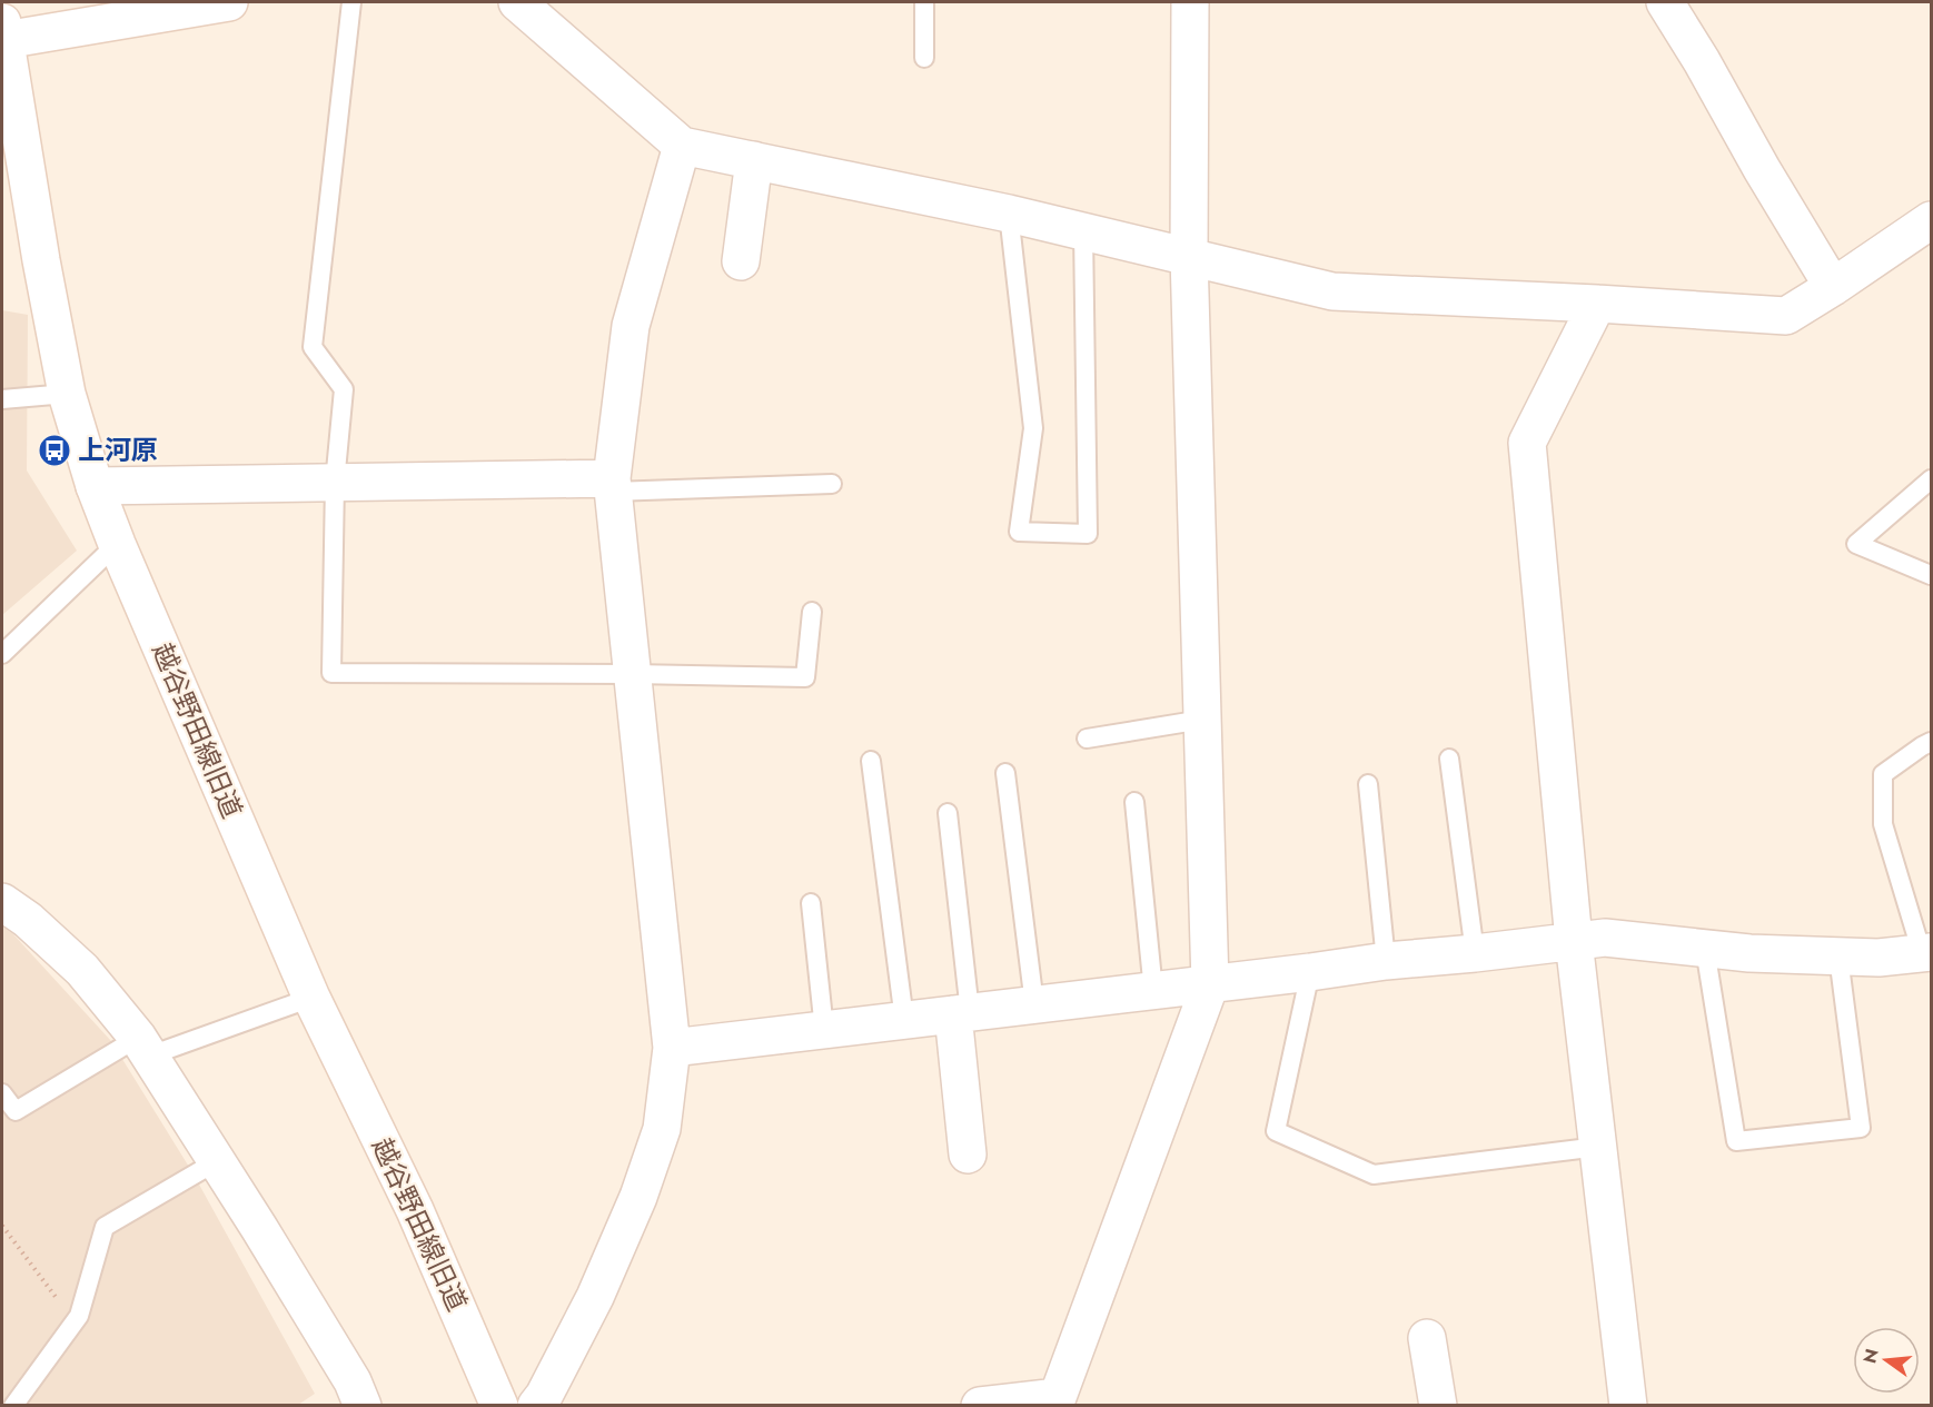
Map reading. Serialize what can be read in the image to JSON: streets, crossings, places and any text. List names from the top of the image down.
{
  "streets": {
    "street": ["越谷野田線旧道"]
  },
  "places": {
    "bus stop": ["上河原"]
  },
  "north": "left"
}
